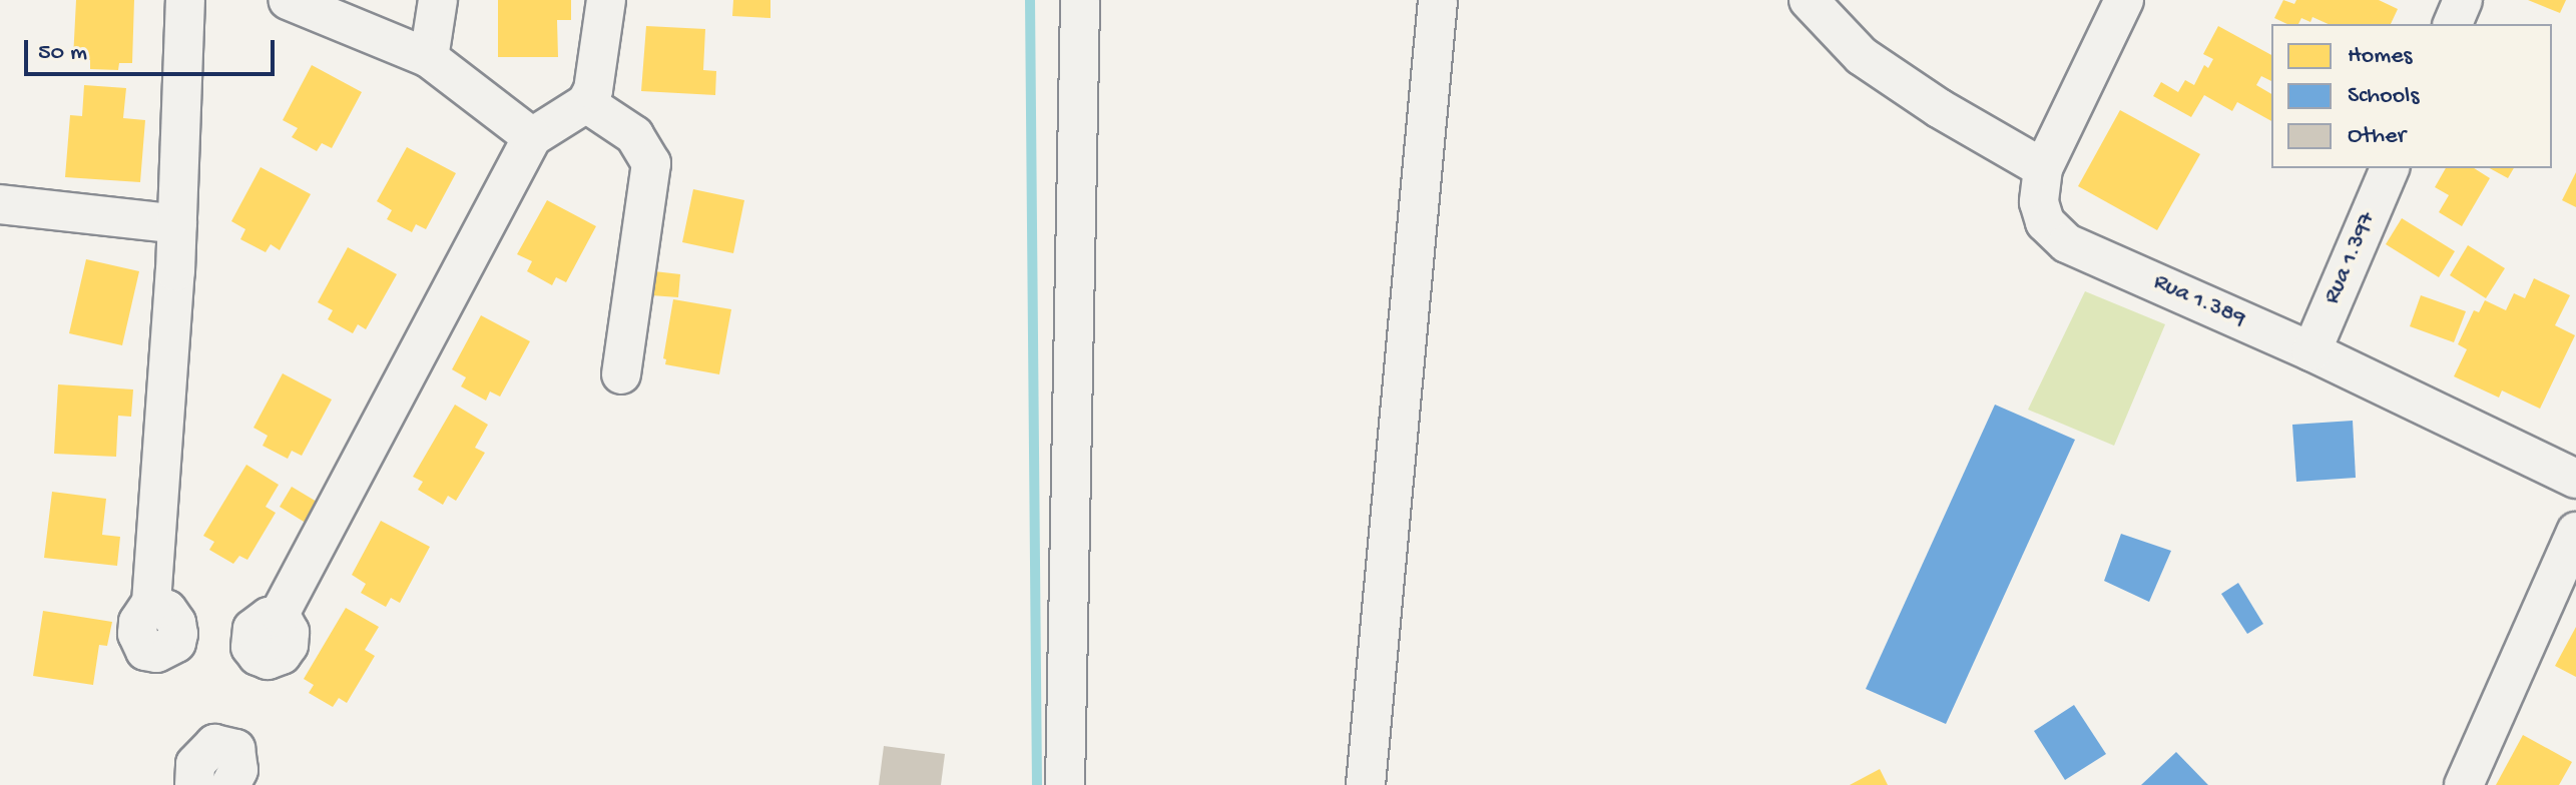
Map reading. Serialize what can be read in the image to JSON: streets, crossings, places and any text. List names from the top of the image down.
{
  "streets": {
    "street": ["Rua 1.397", "Rua 1.389"]
  },
  "crossings": [
    ["Rua 1.397", "Rua 1.389"]
  ],
  "legend": ["Homes", "Schools", "Other"],
  "scale_bar": "50 m"
}
